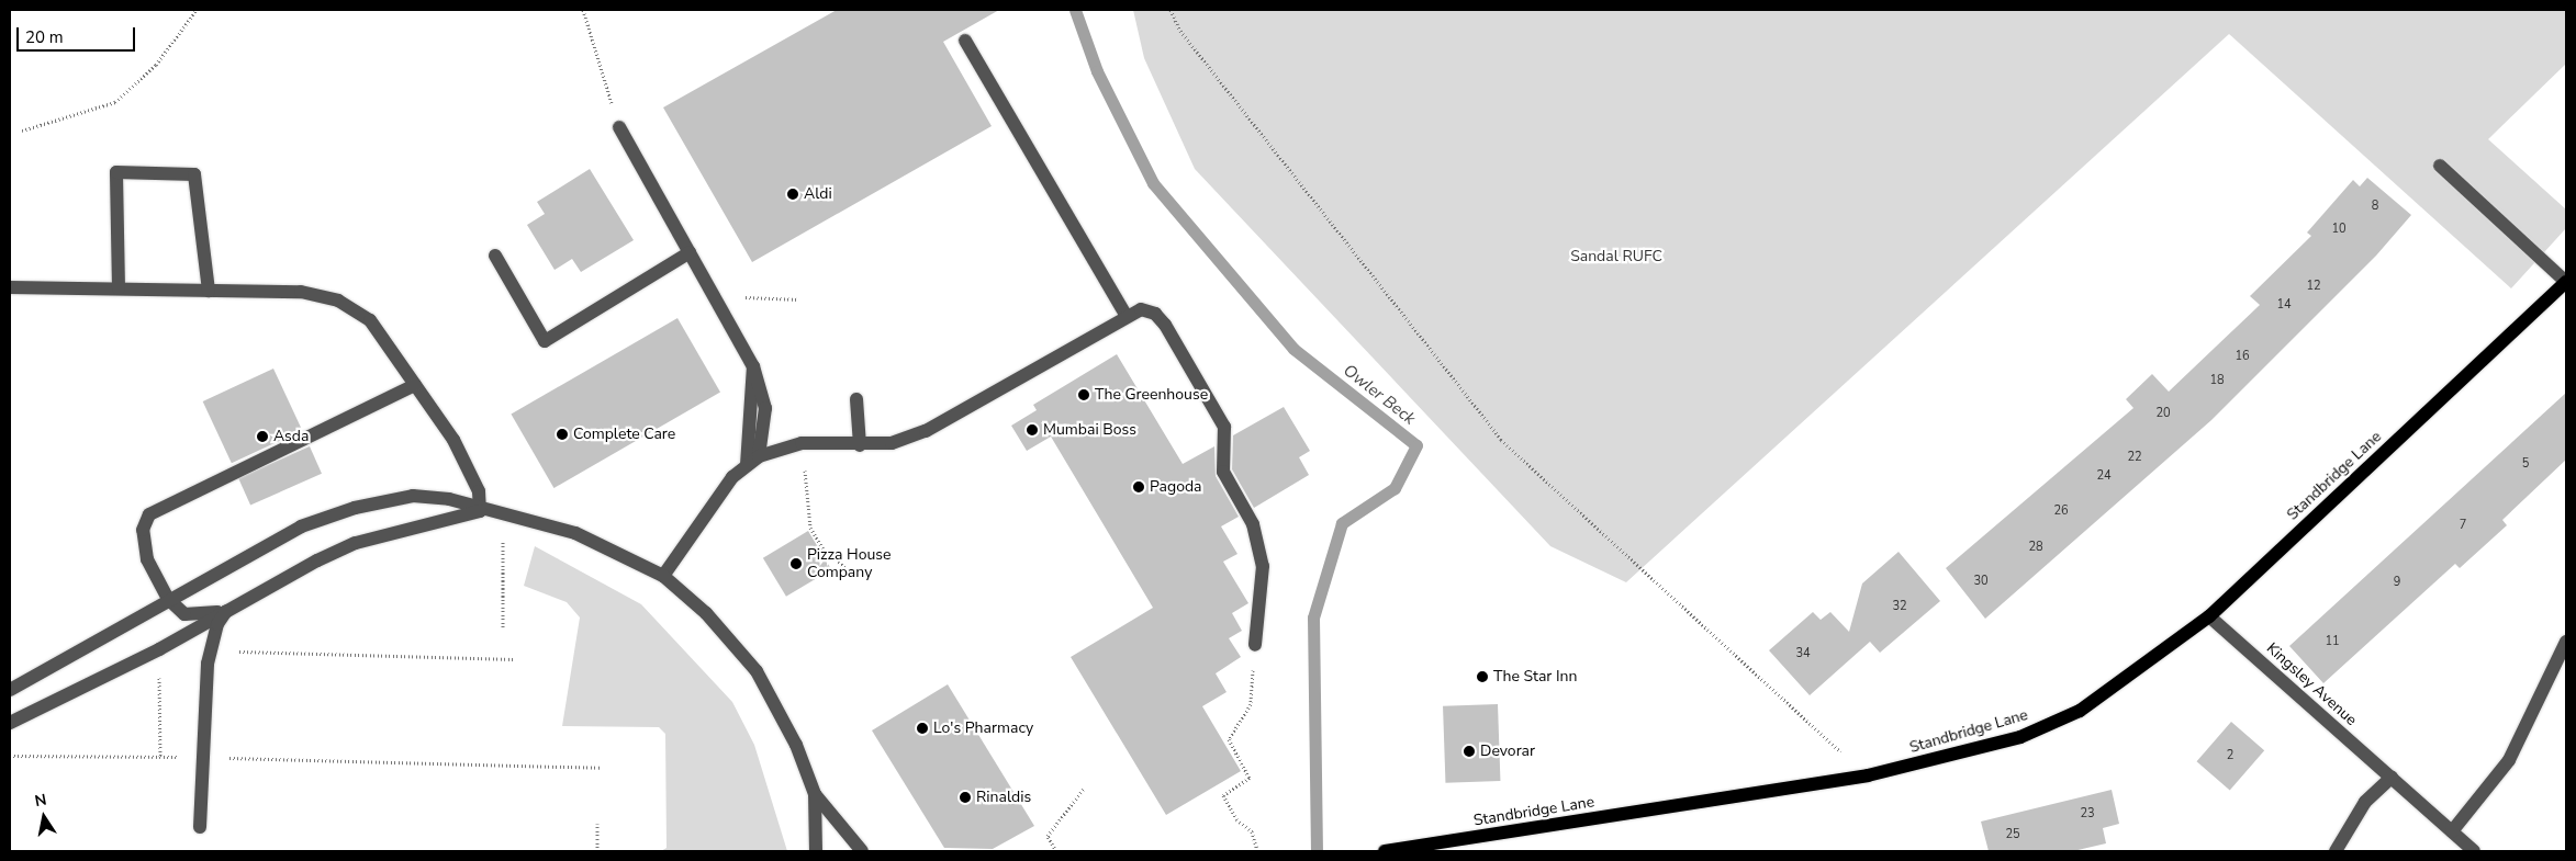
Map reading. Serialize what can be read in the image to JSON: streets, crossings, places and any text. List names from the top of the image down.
{
  "streets": {
    "main road": ["Standbridge Lane"],
    "street": ["Kingsley Avenue"]
  },
  "crossings": [
    ["Standbridge Lane", "Kingsley Avenue"]
  ],
  "water": ["Owler Beck"],
  "parks": ["Sandal RUFC"],
  "places": [
    "Aldi",
    "The Greenhouse",
    "Mumbai Boss",
    "Complete Care",
    "Asda",
    "Pagoda",
    "Pizza House Company",
    "The Star Inn",
    "Lo's Pharmacy",
    "Devorar",
    "Rinaldis"
  ],
  "house_numbers": [
    "8",
    "10",
    "12",
    "14",
    "16",
    "18",
    "20",
    "22",
    "5",
    "24",
    "26",
    "7",
    "28",
    "30",
    "9",
    "32",
    "11",
    "34",
    "2",
    "23",
    "25"
  ],
  "scale_bar": "20 m",
  "north": "top"
}
